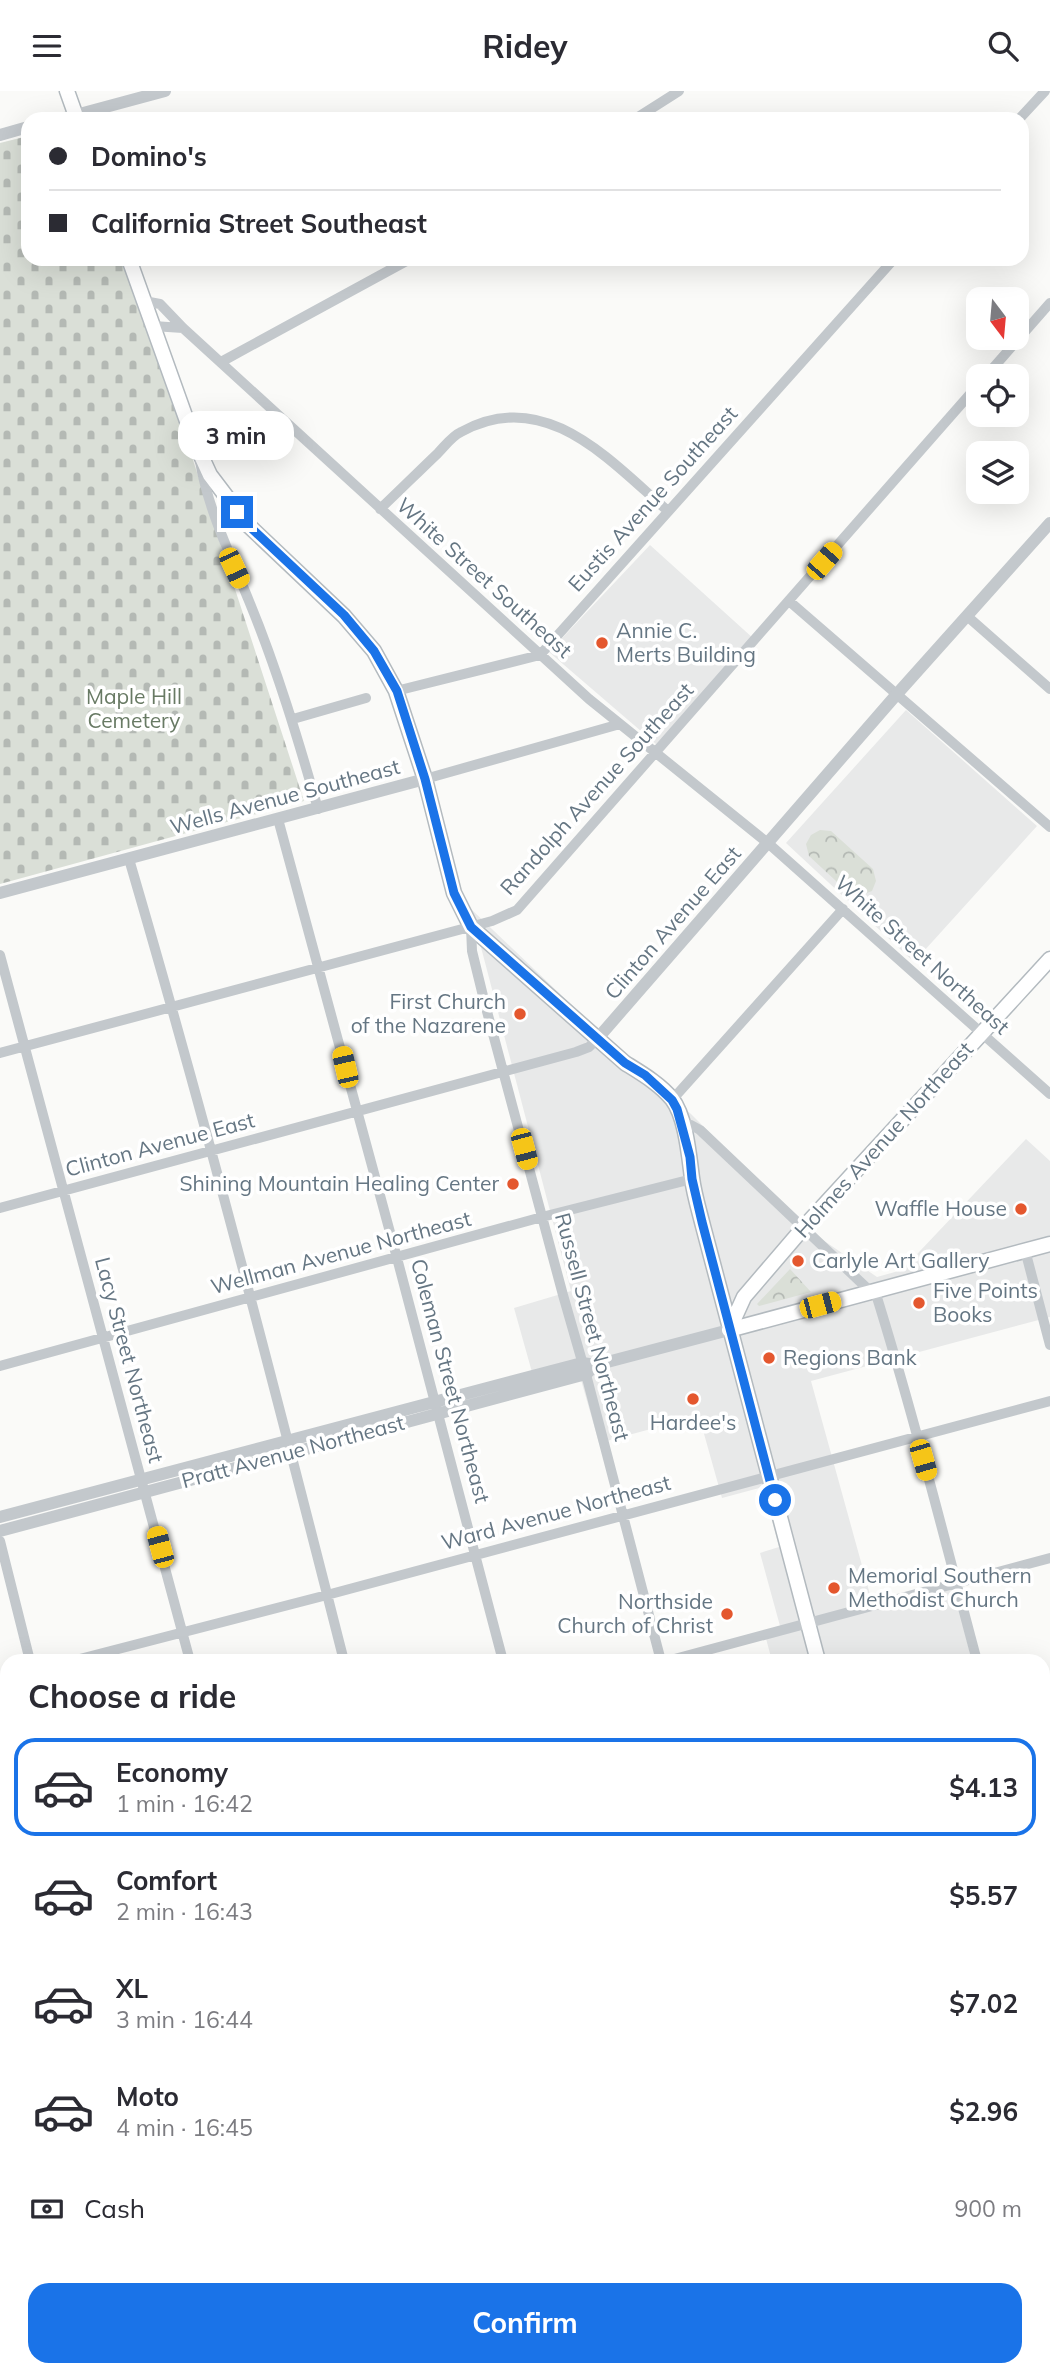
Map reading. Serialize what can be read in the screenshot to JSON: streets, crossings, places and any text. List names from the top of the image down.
{
  "streets": {
    "main road": ["Holmes Avenue Northeast"],
    "street": [
      "Eustis Avenue Southeast",
      "White Street Southeast",
      "Randolph Avenue Southeast",
      "Wells Avenue Southeast",
      "Clinton Avenue East",
      "White Street Northeast",
      "Wellman Avenue Northeast",
      "Russell Street Northeast",
      "Lacy Street Northeast",
      "Coleman Street Northeast",
      "Pratt Avenue Northeast",
      "Ward Avenue Northeast"
    ]
  },
  "crossings": [
    ["Eustis Avenue Southeast", "White Street Southeast"],
    ["White Street Southeast", "Randolph Avenue Southeast"],
    ["White Street Southeast", "Wells Avenue Southeast"],
    ["White Street Southeast", "Clinton Avenue East"],
    ["White Street Southeast", "White Street Northeast"],
    ["Randolph Avenue Southeast", "Russell Street Northeast"],
    ["Randolph Avenue Southeast", "Lacy Street Northeast"],
    ["Randolph Avenue Southeast", "Coleman Street Northeast"],
    ["Wells Avenue Southeast", "Coleman Street Northeast"],
    ["Clinton Avenue East", "White Street Northeast"],
    ["Clinton Avenue East", "Russell Street Northeast"],
    ["Clinton Avenue East", "Lacy Street Northeast"],
    ["Clinton Avenue East", "Coleman Street Northeast"],
    ["White Street Northeast", "Holmes Avenue Northeast"],
    ["Wellman Avenue Northeast", "Russell Street Northeast"],
    ["Wellman Avenue Northeast", "Lacy Street Northeast"],
    ["Wellman Avenue Northeast", "Coleman Street Northeast"],
    ["Russell Street Northeast", "Pratt Avenue Northeast"],
    ["Russell Street Northeast", "Ward Avenue Northeast"],
    ["Lacy Street Northeast", "Pratt Avenue Northeast"],
    ["Lacy Street Northeast", "Ward Avenue Northeast"],
    ["Coleman Street Northeast", "Pratt Avenue Northeast"],
    ["Coleman Street Northeast", "Ward Avenue Northeast"]
  ],
  "parks": ["Maple Hill Cemetery"],
  "places": [
    "Annie C. Merts Building",
    "First Church of the Nazarene",
    "Shining Mountain Healing Center",
    "Waffle House",
    "Carlyle Art Gallery",
    "Five Points Books",
    "Regions Bank",
    "Hardee's",
    "Memorial Southern Methodist Church",
    "Northside Church of Christ"
  ],
  "north": "bottom",
  "page": {
    "header": "Ridey",
    "banner": ["Domino's", "California Street Southeast"],
    "bubble": "3 min",
    "heading": "Choose a ride",
    "list": [
      {
        "name": "Economy",
        "note": "1 min · 16:42",
        "value": "$4.13"
      },
      {
        "name": "Comfort",
        "note": "2 min · 16:43",
        "value": "$5.57"
      },
      {
        "name": "XL",
        "note": "3 min · 16:44",
        "value": "$7.02"
      },
      {
        "name": "Moto",
        "note": "4 min · 16:45",
        "value": "$2.96"
      }
    ],
    "pay": ["Cash", "900 m"],
    "buttons": "Confirm"
  }
}
